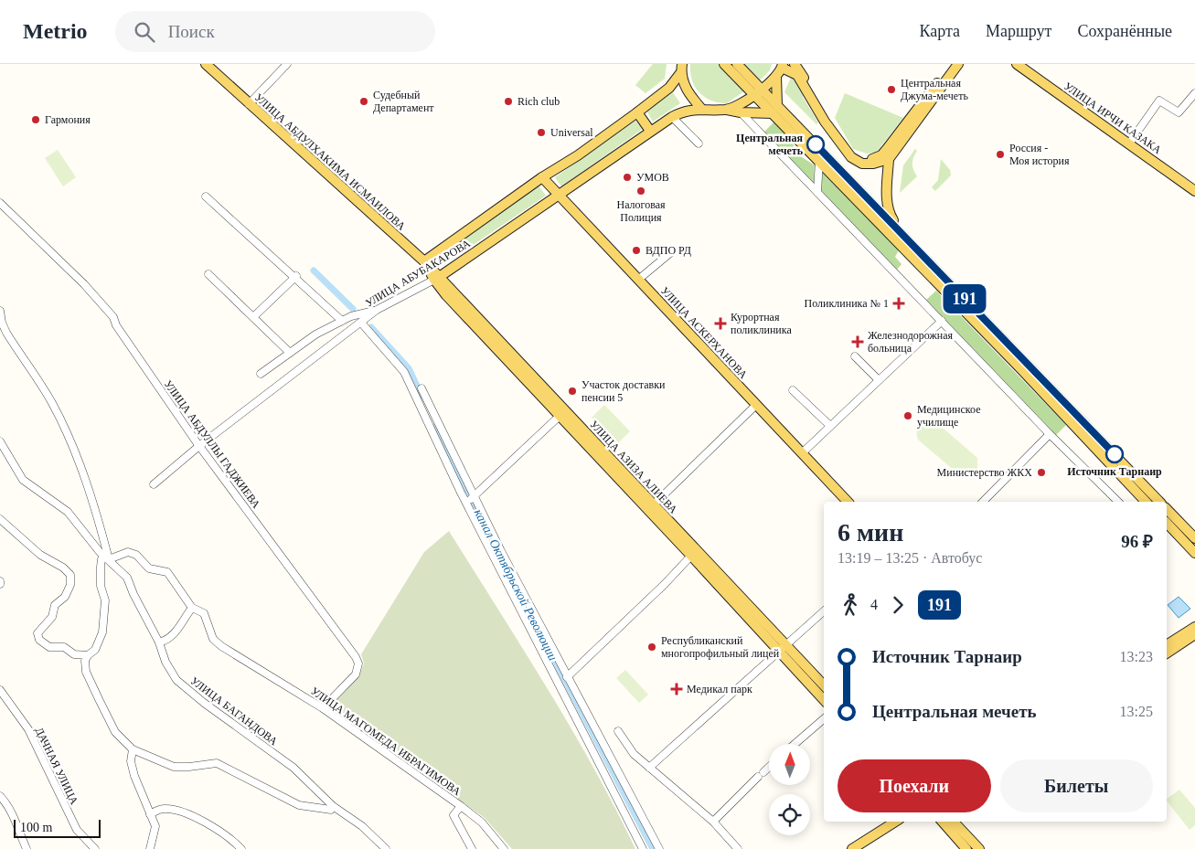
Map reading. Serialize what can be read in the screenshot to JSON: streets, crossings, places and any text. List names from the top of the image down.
{
  "streets": {
    "main road": [
      "УЛИЦА ИРЧИ КАЗАКА",
      "УЛИЦА АБДУЛХАКИМА ИСМАИЛОВА",
      "УЛИЦА АБУБАКАРОВА",
      "УЛИЦА АСКЕРХАНОВА",
      "УЛИЦА АЗИЗА АЛИЕВА"
    ],
    "street": [
      "УЛИЦА АБДУЛЛЫ ГАДЖИЕВА",
      "УЛИЦА БАГАНДОВА",
      "УЛИЦА МАГОМЕДА ИБРАГИМОВА",
      "ДАЧНАЯ УЛИЦА"
    ]
  },
  "crossings": [
    ["УЛИЦА АБДУЛХАКИМА ИСМАИЛОВА", "УЛИЦА АБУБАКАРОВА"],
    ["УЛИЦА АБДУЛХАКИМА ИСМАИЛОВА", "УЛИЦА АЗИЗА АЛИЕВА"],
    ["УЛИЦА АБУБАКАРОВА", "УЛИЦА АСКЕРХАНОВА"],
    ["УЛИЦА АБУБАКАРОВА", "УЛИЦА АБДУЛЛЫ ГАДЖИЕВА"],
    ["УЛИЦА АБУБАКАРОВА", "УЛИЦА АЗИЗА АЛИЕВА"],
    ["УЛИЦА АБДУЛЛЫ ГАДЖИЕВА", "УЛИЦА МАГОМЕДА ИБРАГИМОВА"],
    ["УЛИЦА БАГАНДОВА", "УЛИЦА МАГОМЕДА ИБРАГИМОВА"]
  ],
  "water": ["канал Октябрьской Революции"],
  "places": {
    "other": [
      "Центральная Джума-мечеть",
      "Судебный Департамент",
      "Rich club",
      "Гармония",
      "Universal",
      "Центральная мечеть",
      "Россия - Моя история",
      "УМОВ",
      "Налоговая Полиция",
      "ВДПО РД",
      "Участок доставки пенсии 5",
      "Медицинское училище",
      "Источник Тарнаир",
      "Министерство ЖКХ",
      "Республиканский многопрофильный лицей"
    ],
    "health": [
      "Поликлиника № 1",
      "Курортная поликлиника",
      "Железнодорожная больница",
      "Медикал парк"
    ]
  },
  "lines": ["bus line 191"],
  "scale_bar": "100 m",
  "north": "top",
  "page": {
    "header": "Metrio",
    "search": "Поиск",
    "nav": ["Карта", "Маршрут", "Сохранённые"],
    "on_map": "191",
    "heading": ["6 мин", "13:19 – 13:25 · Автобус", "96 ₽"],
    "legs": ["4", "191"],
    "list": [
      {
        "name": "Источник Тарнаир",
        "value": "13:23"
      },
      {
        "name": "Центральная мечеть",
        "value": "13:25"
      }
    ],
    "buttons": ["Поехали", "Билеты"],
    "scale": "100 m"
  }
}
